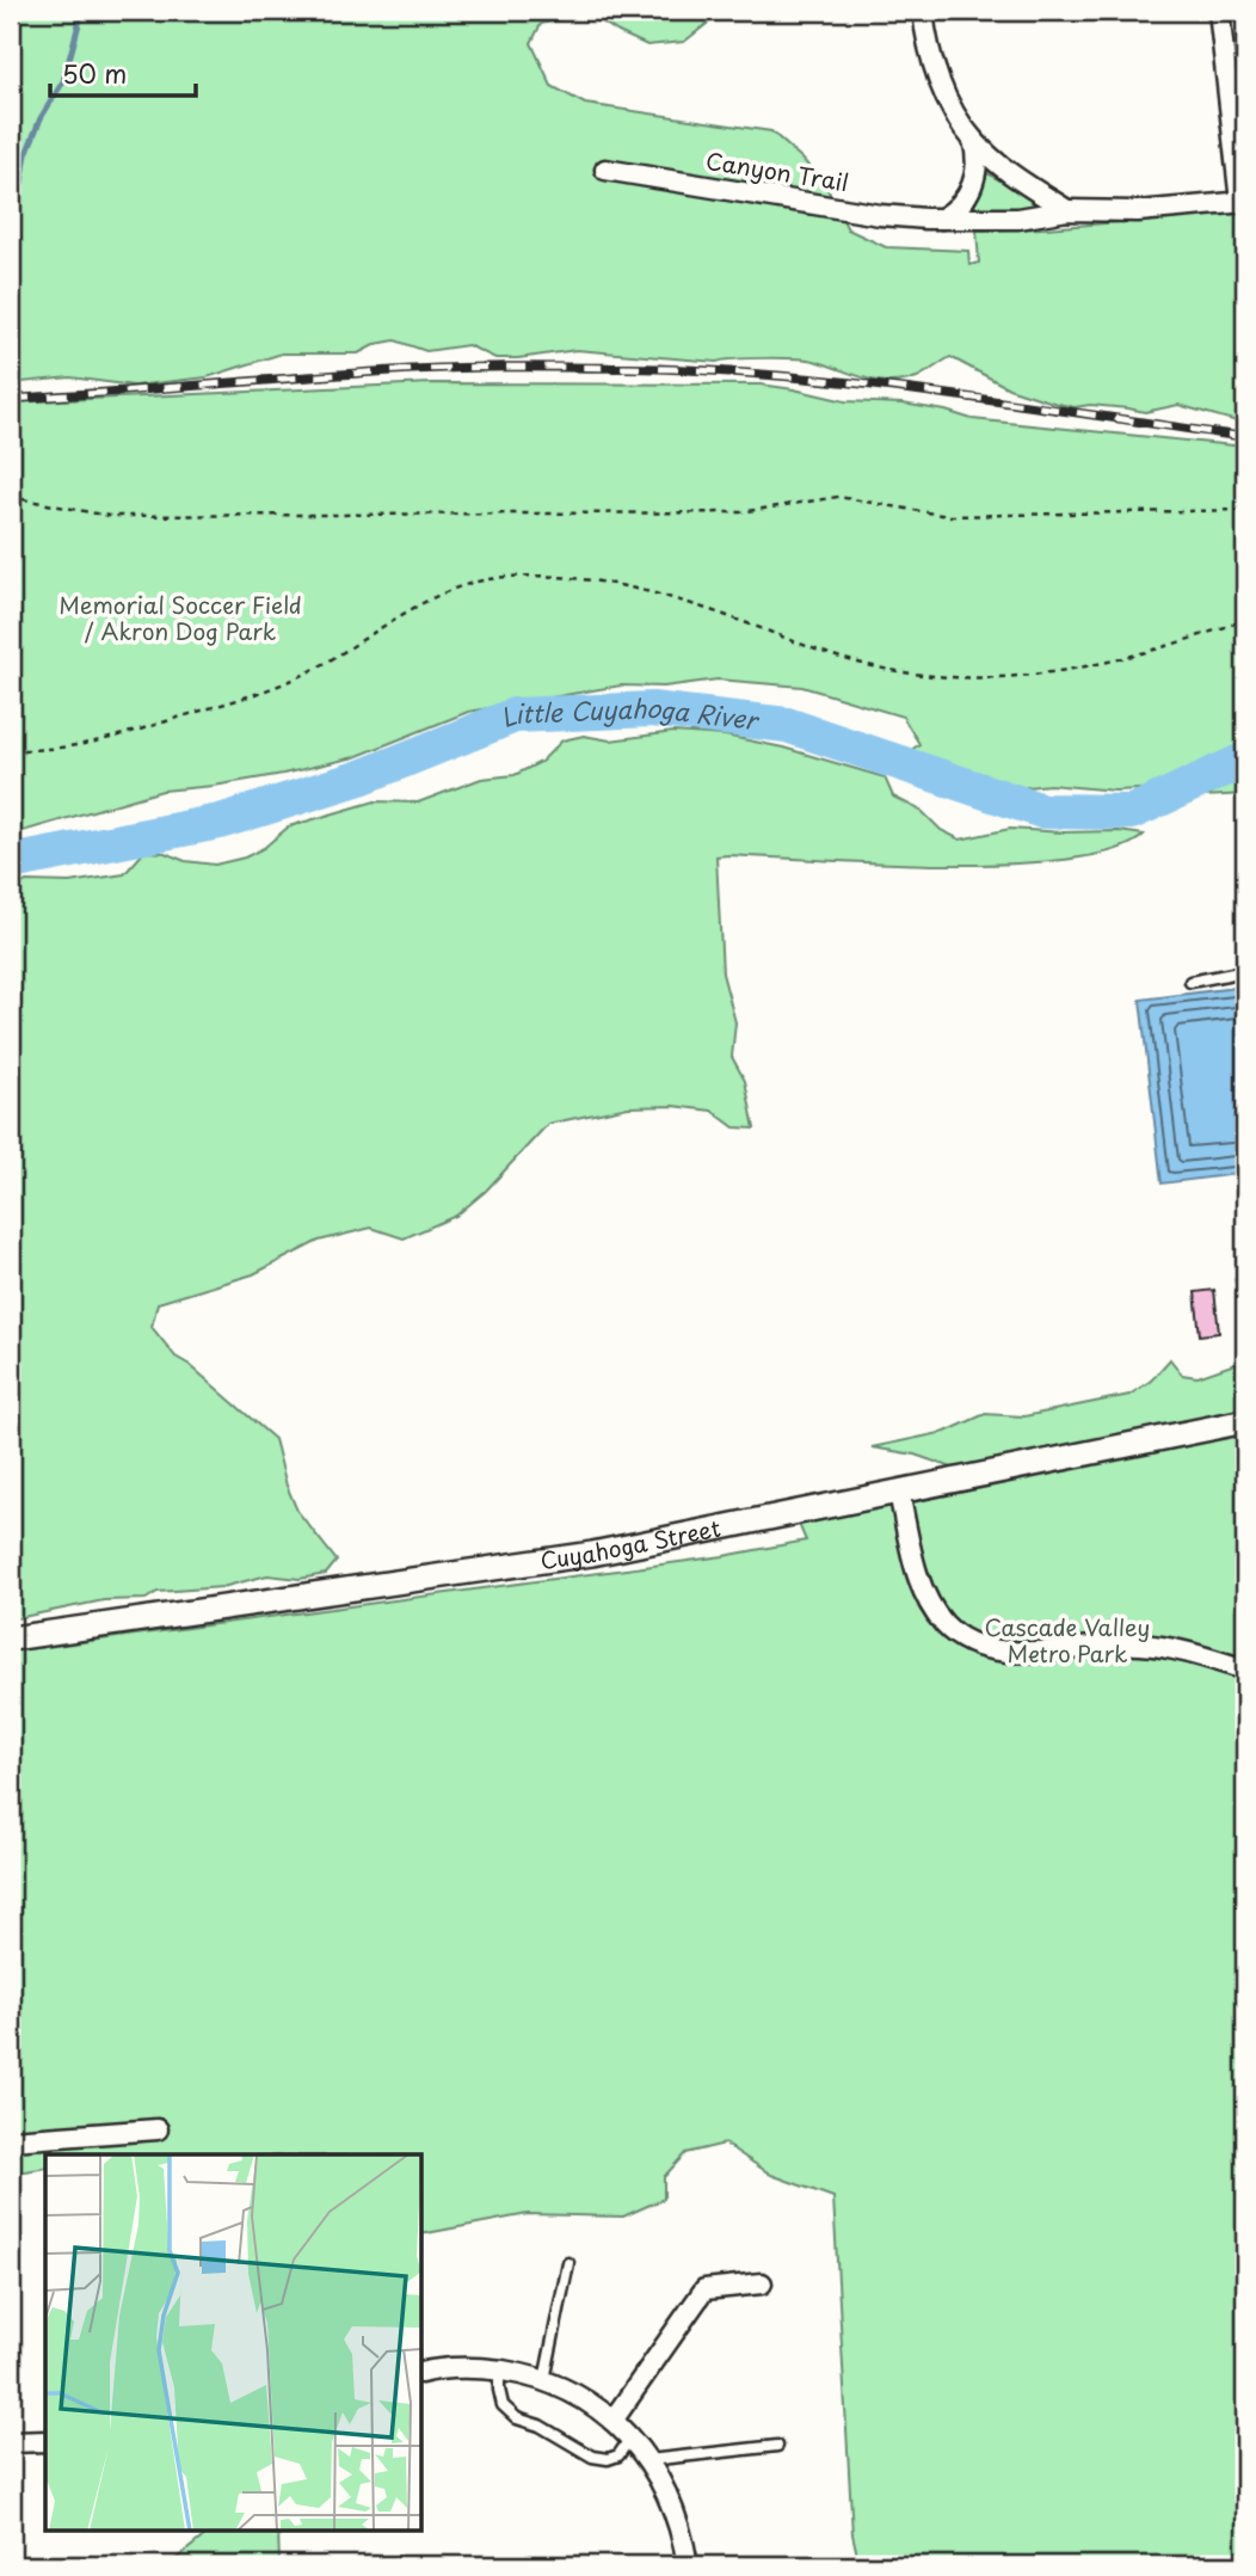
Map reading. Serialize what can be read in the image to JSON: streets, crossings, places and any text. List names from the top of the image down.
{
  "streets": {
    "street": ["Canyon Trail", "Cuyahoga Street"]
  },
  "water": ["Little Cuyahoga River"],
  "parks": ["Memorial Soccer Field / Akron Dog Park", "Cascade Valley Metro Park"],
  "scale_bar": "50 m"
}
